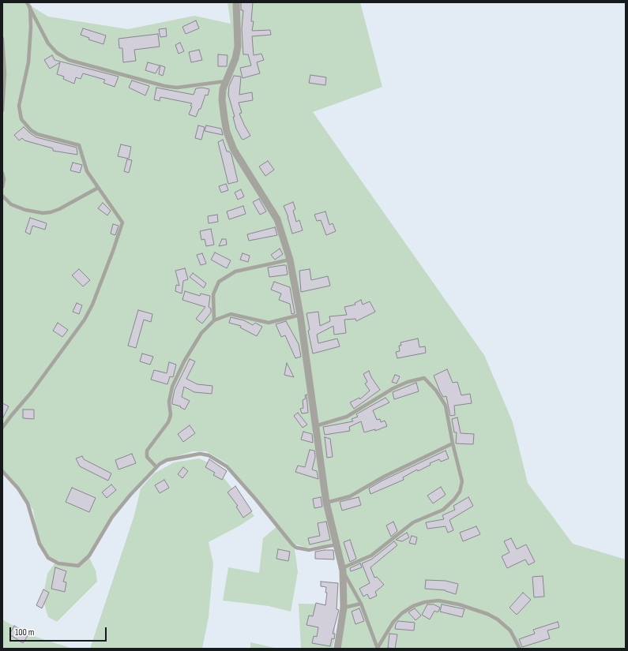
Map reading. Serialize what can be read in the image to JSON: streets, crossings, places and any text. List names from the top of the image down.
{
  "scale_bar": "100 m"
}
